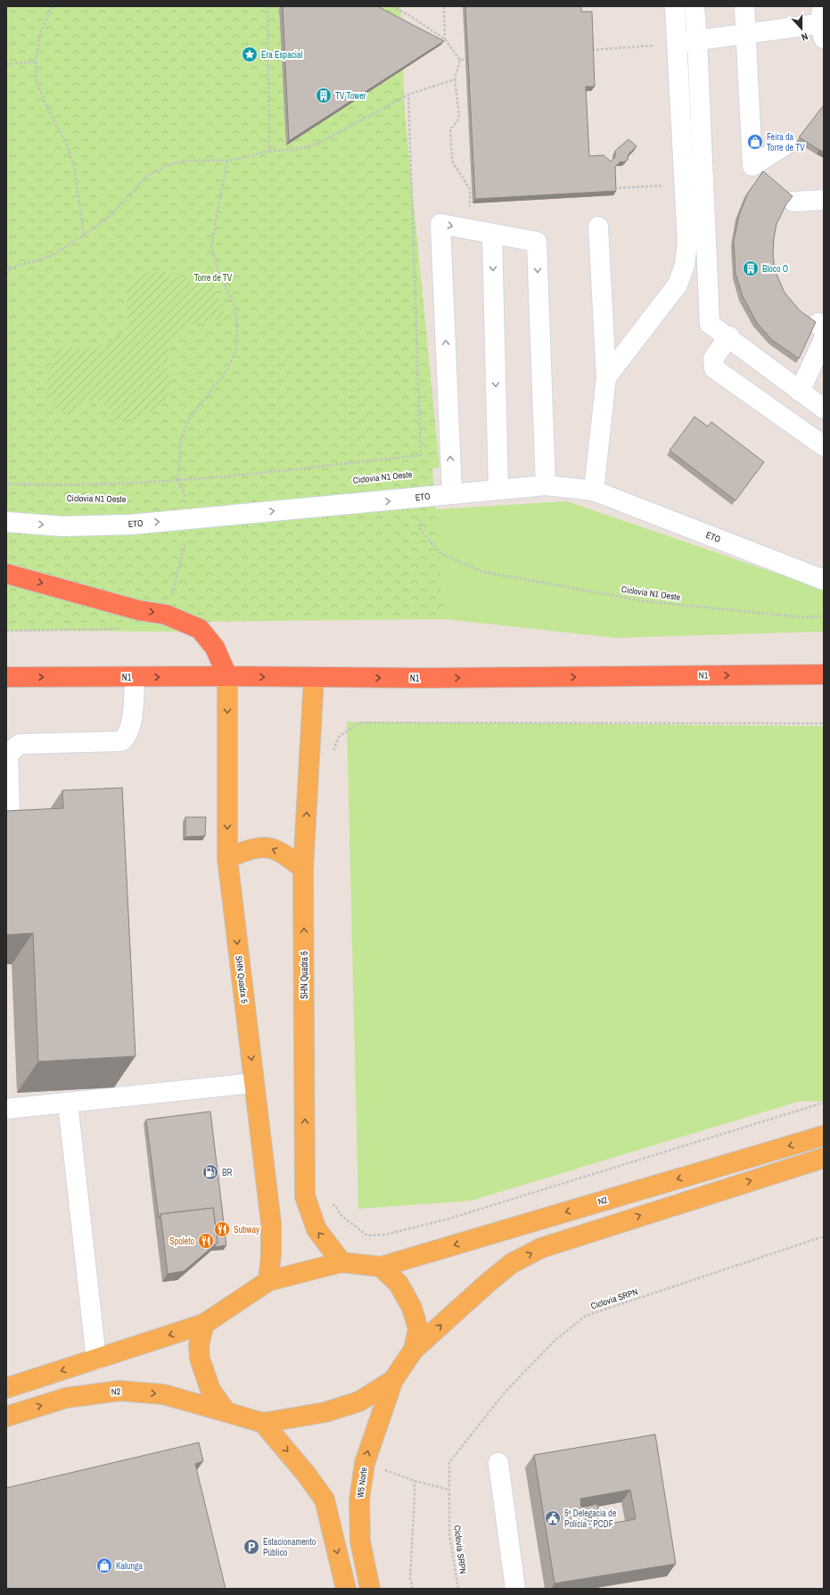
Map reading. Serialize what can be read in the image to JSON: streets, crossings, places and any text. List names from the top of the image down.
{
  "streets": {
    "highway": ["N1"],
    "main road": [
      "SHN Quadra 6",
      "SHN Quadra 5",
      "N2",
      "W5 Norte"
    ],
    "street": ["ETO"],
    "path": ["Ciclovia N1 Oeste", "Ciclovia SRPN"]
  },
  "crossings": [
    ["Ciclovia N1 Oeste", "ETO"],
    ["N1", "SHN Quadra 6"],
    ["N1", "SHN Quadra 5"]
  ],
  "one_way": [
    "ETO",
    "N1",
    "SHN Quadra 6",
    "SHN Quadra 5",
    "W5 Norte"
  ],
  "parks": ["Torre de TV"],
  "places": {
    "place": ["Era Espacial"],
    "building": ["TV Tower", "Bloco O"],
    "shop": ["Feira da Torre de TV", "Kalunga"],
    "fuel station": ["BR"],
    "restaurant": ["Subway", "Spoleto"],
    "public building": ["5ª Delegacia de Polícia - PCDF"],
    "parking": ["Estacionamento Público"]
  },
  "north": "bottom"
}
